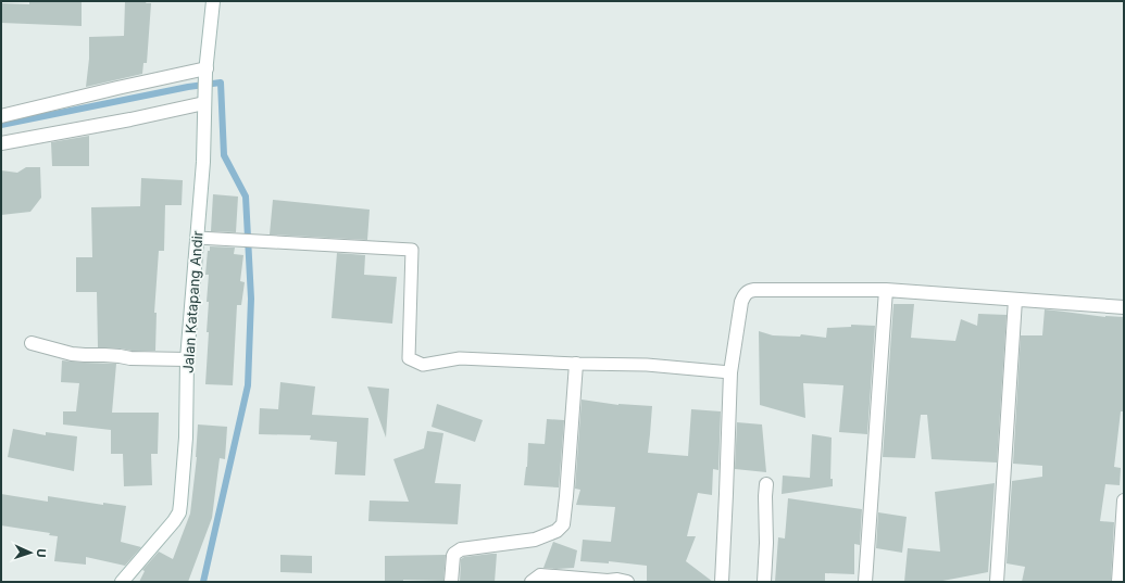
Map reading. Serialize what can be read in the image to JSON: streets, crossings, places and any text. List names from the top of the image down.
{
  "streets": {
    "street": ["Jalan Katapang Andir"]
  },
  "north": "right"
}
